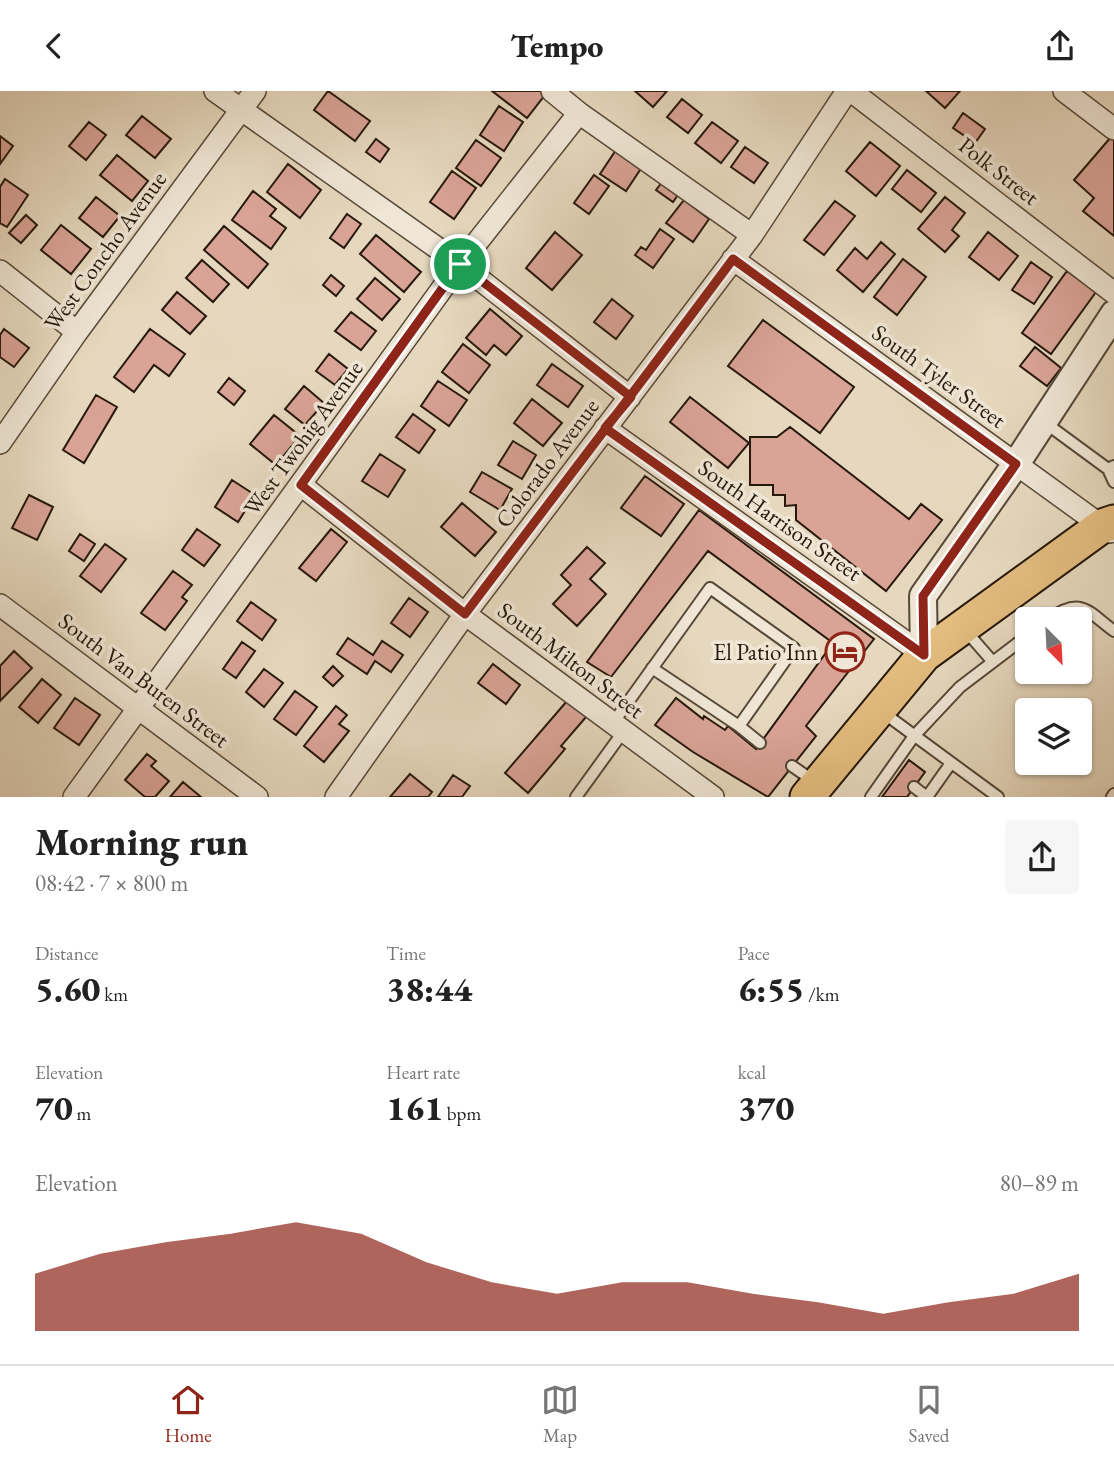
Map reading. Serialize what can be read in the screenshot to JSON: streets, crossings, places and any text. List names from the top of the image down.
{
  "streets": {
    "street": [
      "Polk Street",
      "West Concho Avenue",
      "South Tyler Street",
      "West Twohig Avenue",
      "Colorado Avenue",
      "South Harrison Street",
      "South Milton Street",
      "South Van Buren Street"
    ]
  },
  "crossings": [
    ["Polk Street", "Colorado Avenue"],
    ["South Tyler Street", "Colorado Avenue"],
    ["West Twohig Avenue", "South Milton Street"],
    ["West Twohig Avenue", "South Van Buren Street"],
    ["Colorado Avenue", "South Harrison Street"],
    ["Colorado Avenue", "South Milton Street"]
  ],
  "places": {
    "hotel": ["El Patio Inn"]
  },
  "north": "bottom right",
  "page": {
    "header": "Tempo",
    "heading": ["Morning run", "08:42 · 7 × 800 m"],
    "stats": [
      ["Distance", "5.60 km"],
      ["Time", "38:44"],
      ["Pace", "6:55 /km"],
      ["Elevation", "70 m"],
      ["Heart rate", "161 bpm"],
      ["kcal", "370"]
    ],
    "chart": ["Elevation", "80–89 m"],
    "tabs": ["Home", "Map", "Saved"]
  }
}
